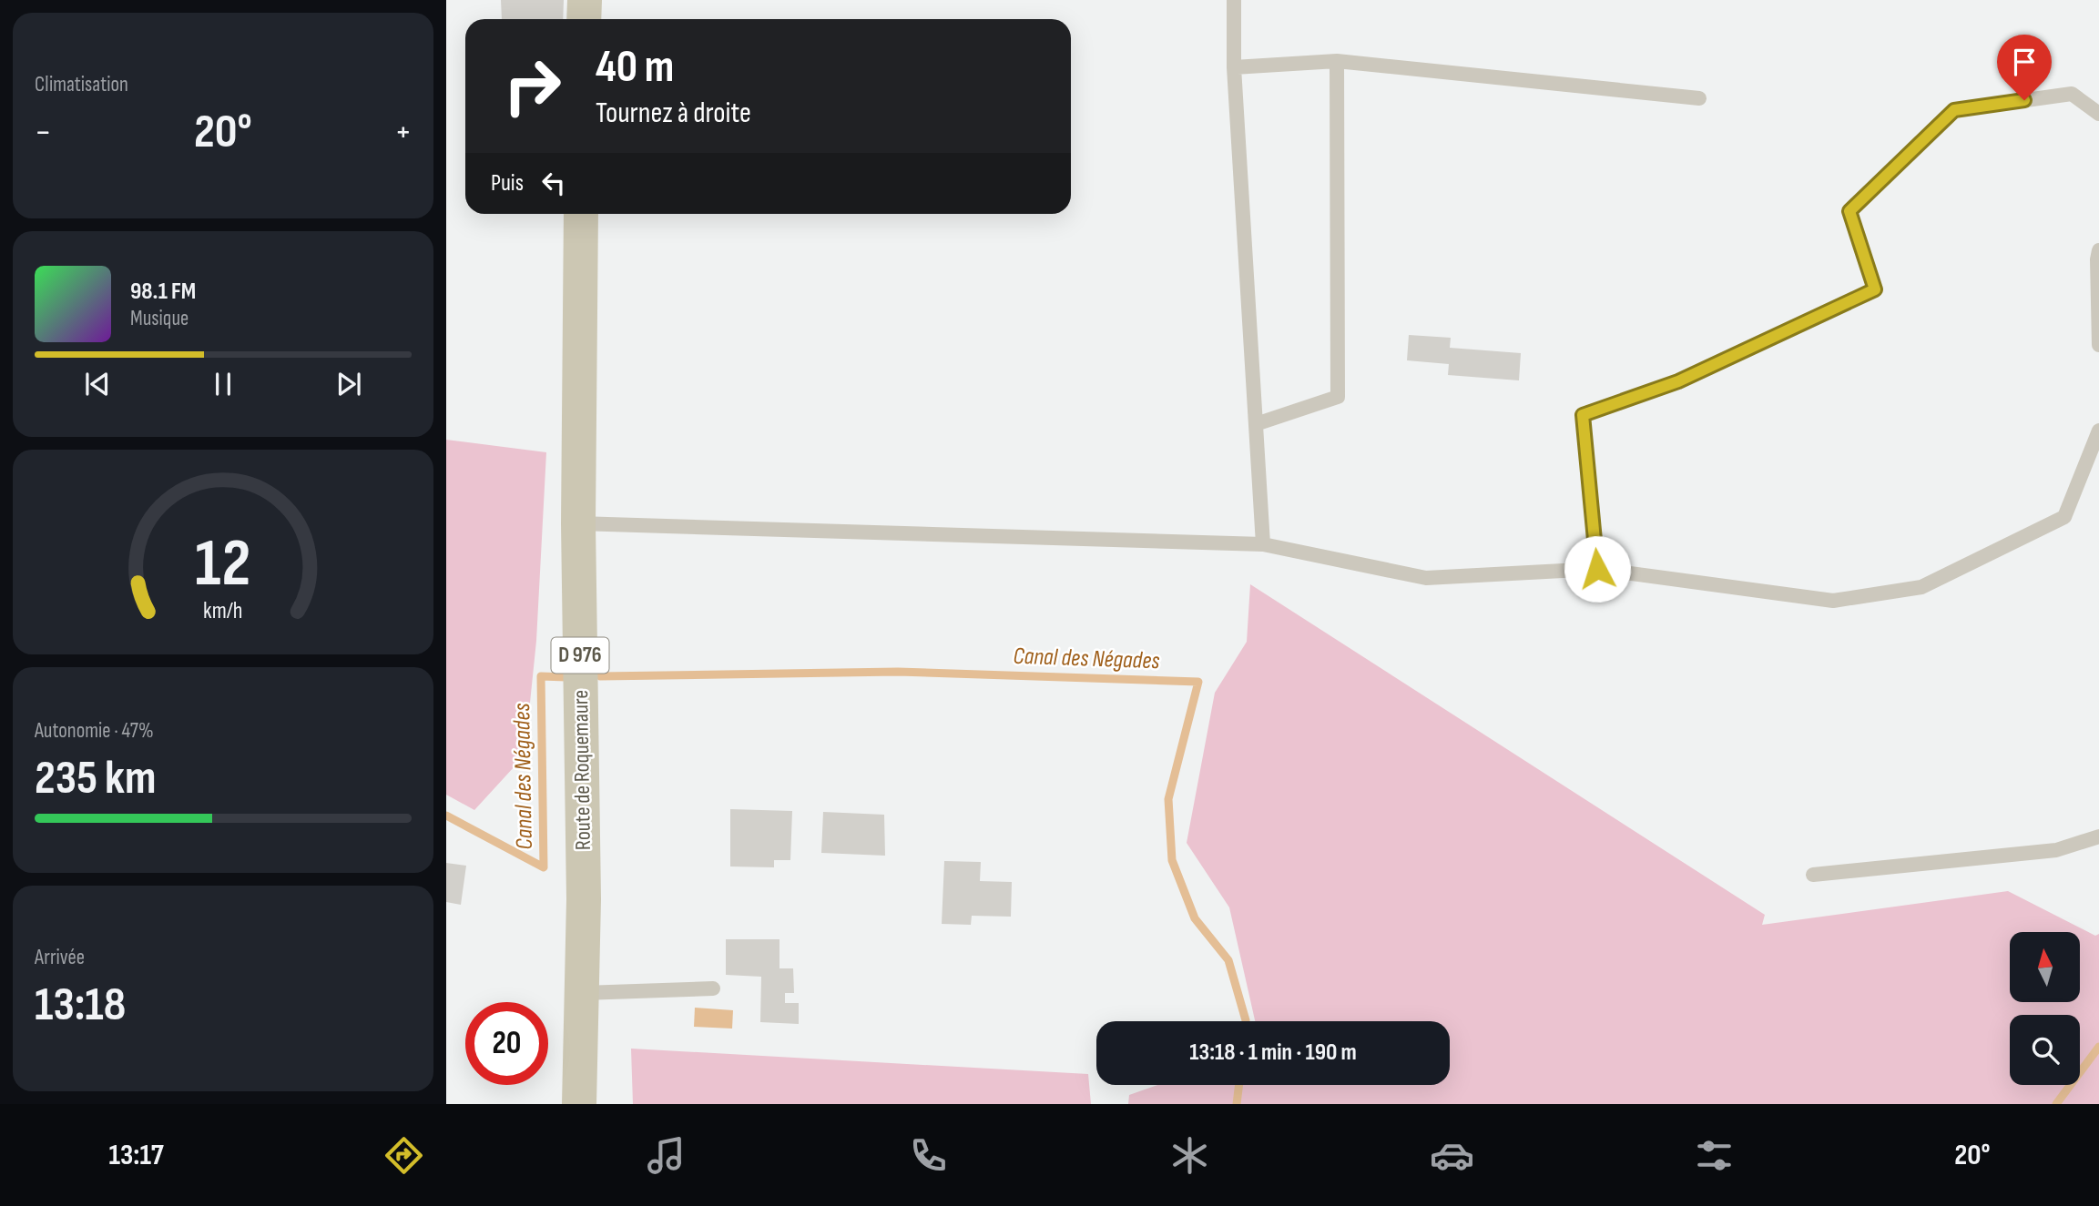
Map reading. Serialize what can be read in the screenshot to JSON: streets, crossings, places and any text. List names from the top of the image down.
{
  "streets": {
    "main road": ["D 976", "Route de Roquemaure"]
  },
  "water": ["Canal des Négades"],
  "north": "top",
  "page": {
    "tile": [
      "Climatisation",
      ["Autonomie · 47%", "235 km"],
      ["Arrivée", "13:18"]
    ],
    "turn": ["40 m", "Tournez à droite"],
    "heat": ["−", "20°", "+"],
    "then": "Puis",
    "song": ["98.1 FM", "Musique"],
    "limit": "20",
    "trip": "13:18 · 1 min · 190 m",
    "tabs": ["13:17", "20°"],
    "gauge": ["12", "km/h"]
  }
}
